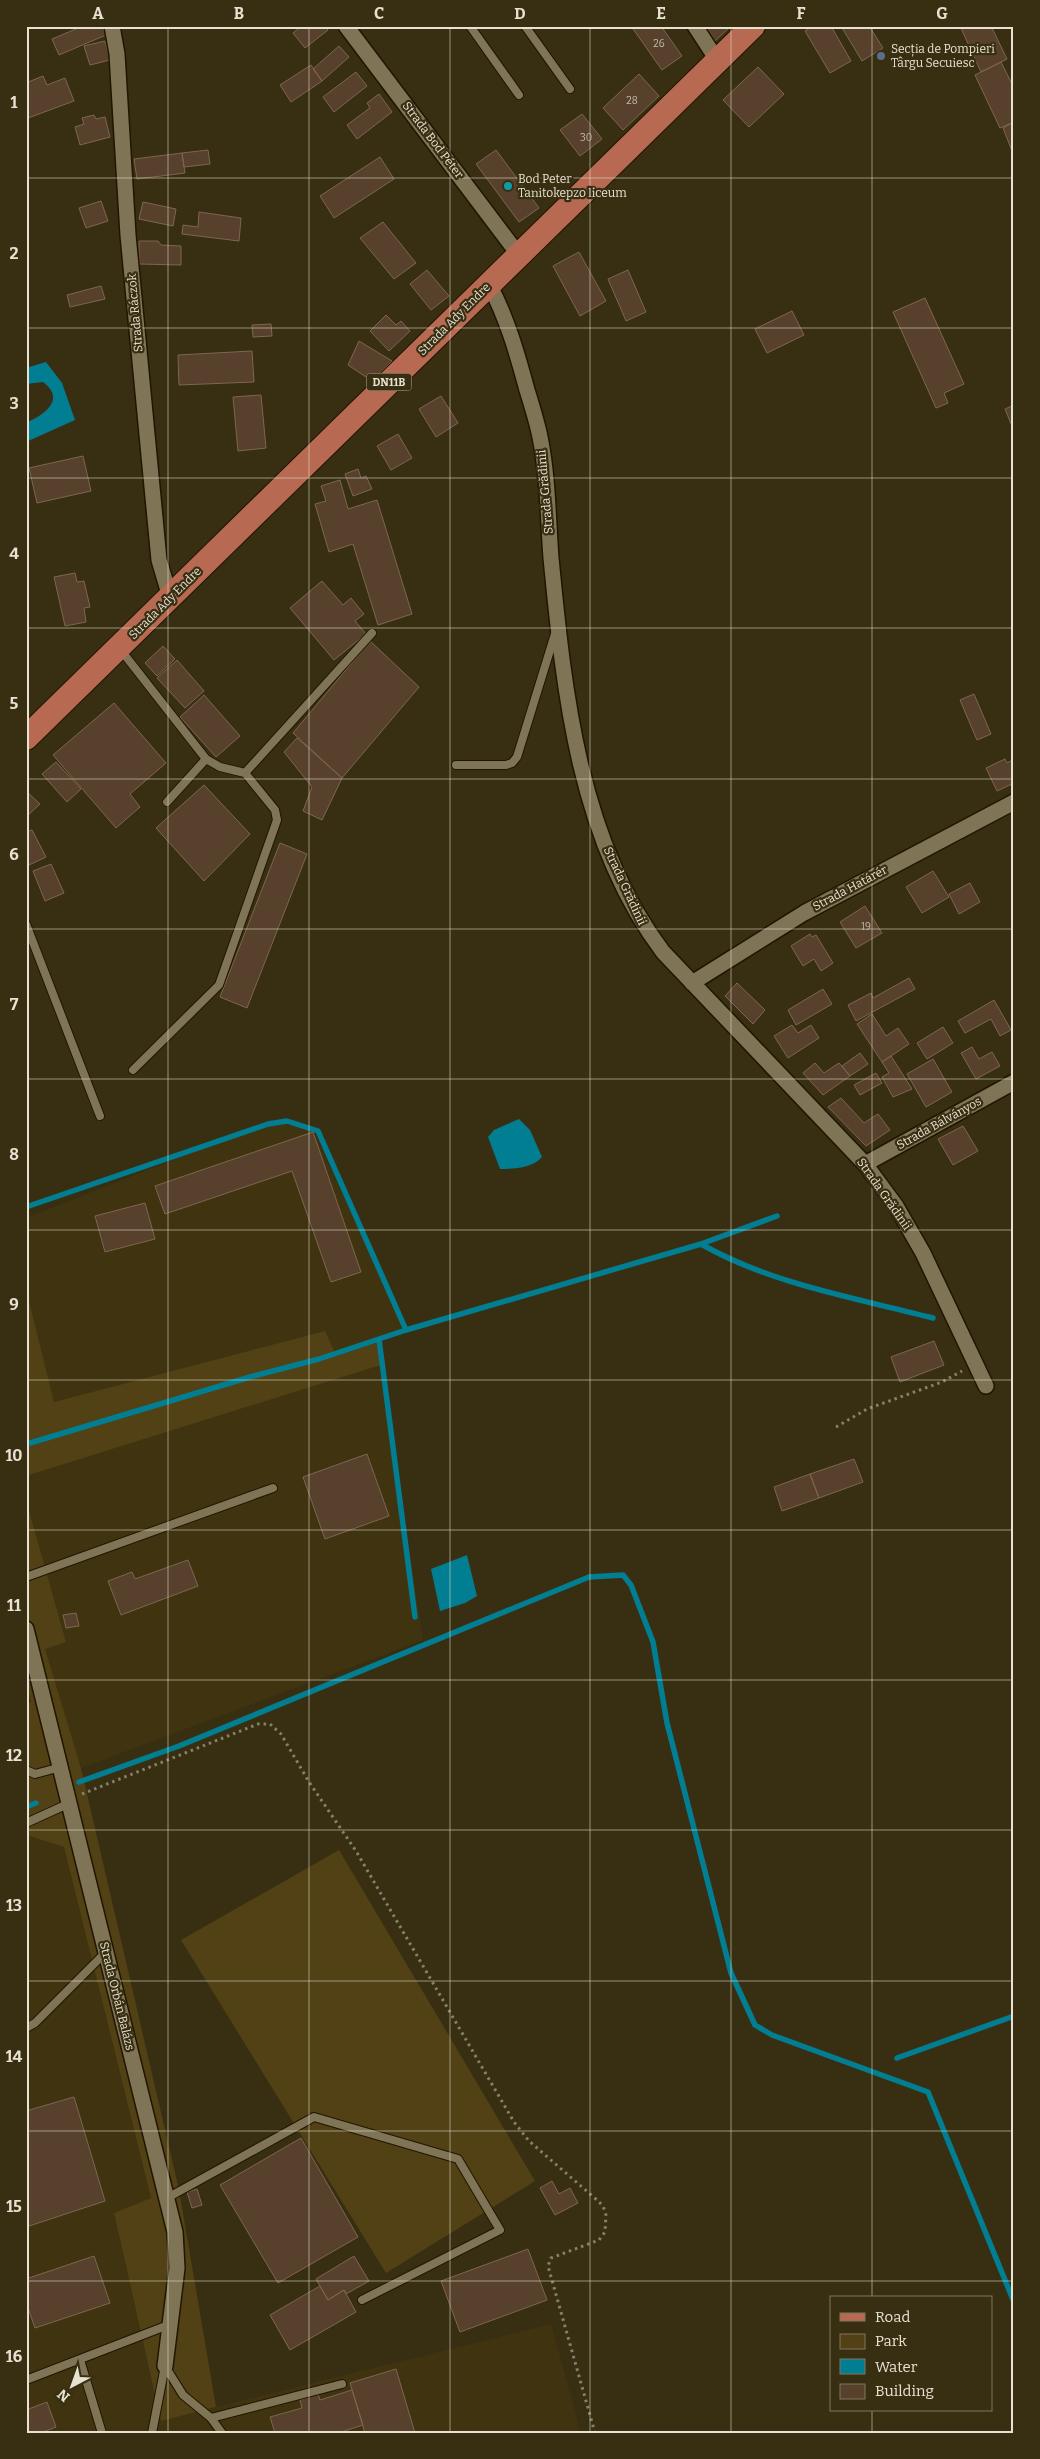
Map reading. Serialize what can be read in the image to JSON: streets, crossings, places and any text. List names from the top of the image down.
{
  "streets": {
    "main road": ["Strada Ady Endre", "DN11B"],
    "street": [
      "Strada Bod Péter",
      "Strada Ráczok",
      "Strada Grădinii",
      "Strada Határér",
      "Strada Bálványos",
      "Strada Orbán Balázs"
    ]
  },
  "crossings": [
    ["Strada Bod Péter", "Strada Ady Endre"],
    ["Strada Ráczok", "Strada Ady Endre"],
    ["Strada Ady Endre", "Strada Grădinii"],
    ["Strada Grădinii", "Strada Határér"],
    ["Strada Grădinii", "Strada Bálványos"]
  ],
  "places": ["Secția de Pompieri Târgu Secuiesc", "Bod Peter Tanitokepzo liceum"],
  "house_numbers": [
    "26",
    "28",
    "30",
    "19"
  ],
  "legend": [
    "Road",
    "Park",
    "Water",
    "Building"
  ],
  "north": "bottom left",
  "grid": {
    "columns": [
      "A",
      "B",
      "C",
      "D",
      "E",
      "F",
      "G"
    ],
    "rows": [
      "1",
      "2",
      "3",
      "4",
      "5",
      "6",
      "7",
      "8",
      "9",
      "10",
      "11",
      "12",
      "13",
      "14",
      "15",
      "16"
    ]
  }
}
